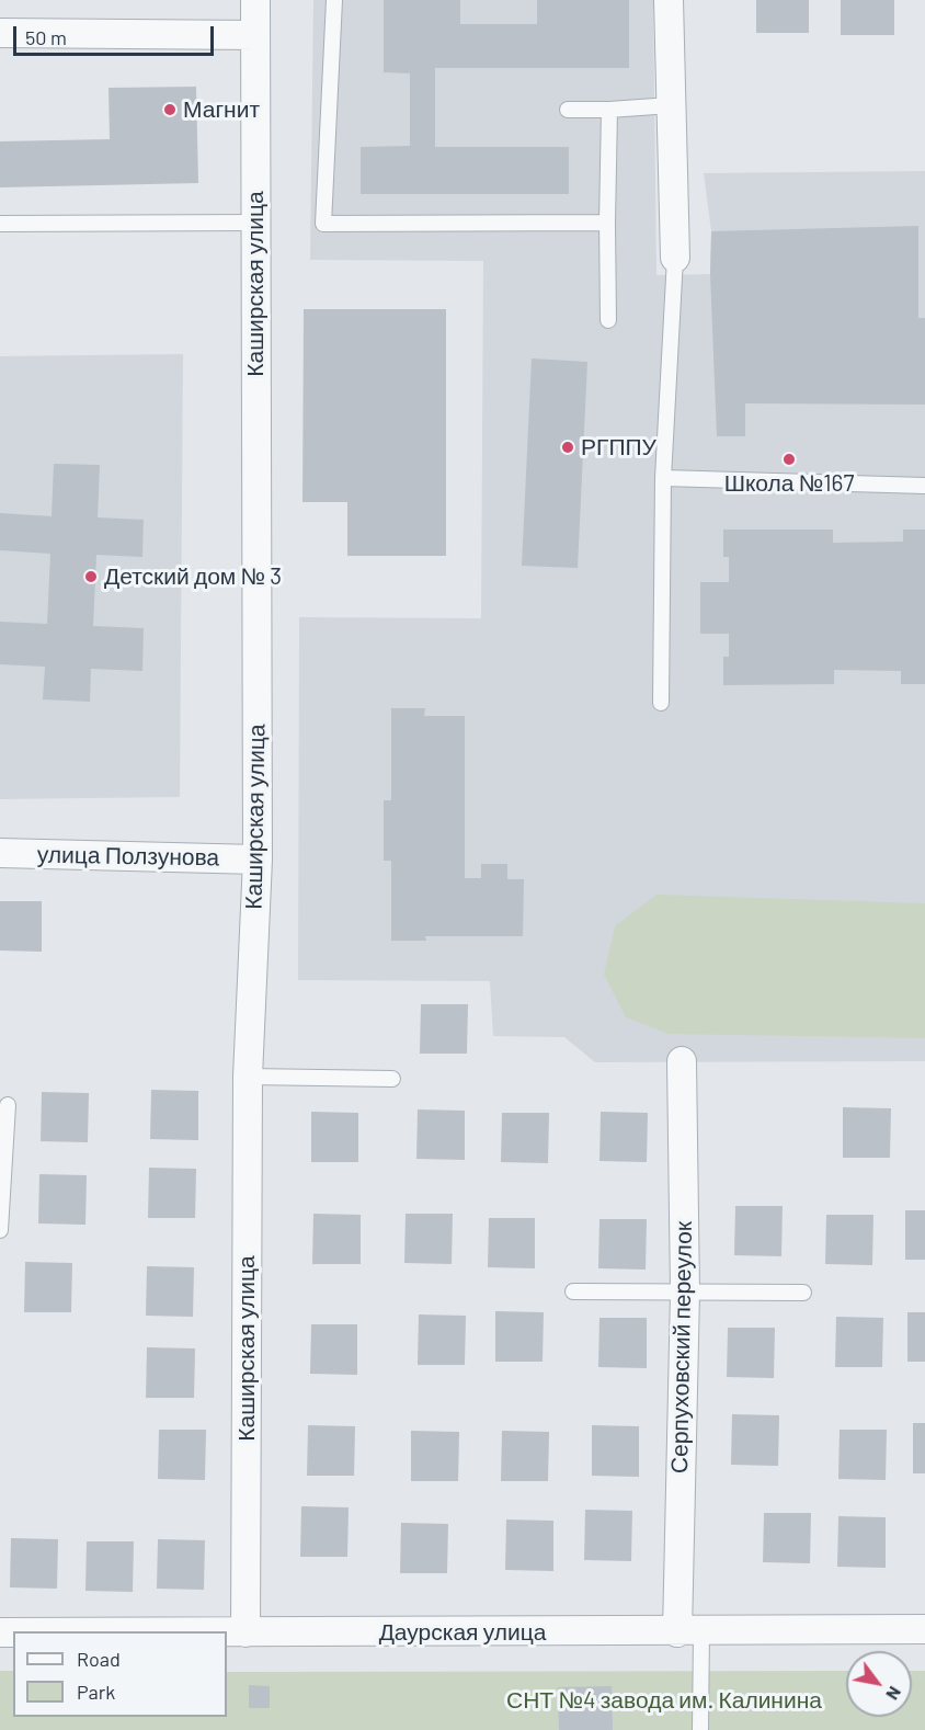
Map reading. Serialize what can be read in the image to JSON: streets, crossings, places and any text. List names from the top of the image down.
{
  "streets": {
    "street": [
      "Каширская улица",
      "улица Ползунова",
      "Серпуховский переулок",
      "Даурская улица"
    ]
  },
  "crossings": [
    ["Каширская улица", "улица Ползунова"],
    ["Каширская улица", "Даурская улица"],
    ["Серпуховский переулок", "Даурская улица"]
  ],
  "parks": ["СНТ №4 завода им. Калинина"],
  "places": [
    "Магнит",
    "РГППУ",
    "Школа №167",
    "Детский дом № 3"
  ],
  "legend": ["Road", "Park"],
  "scale_bar": "50 m",
  "north": "bottom right"
}
